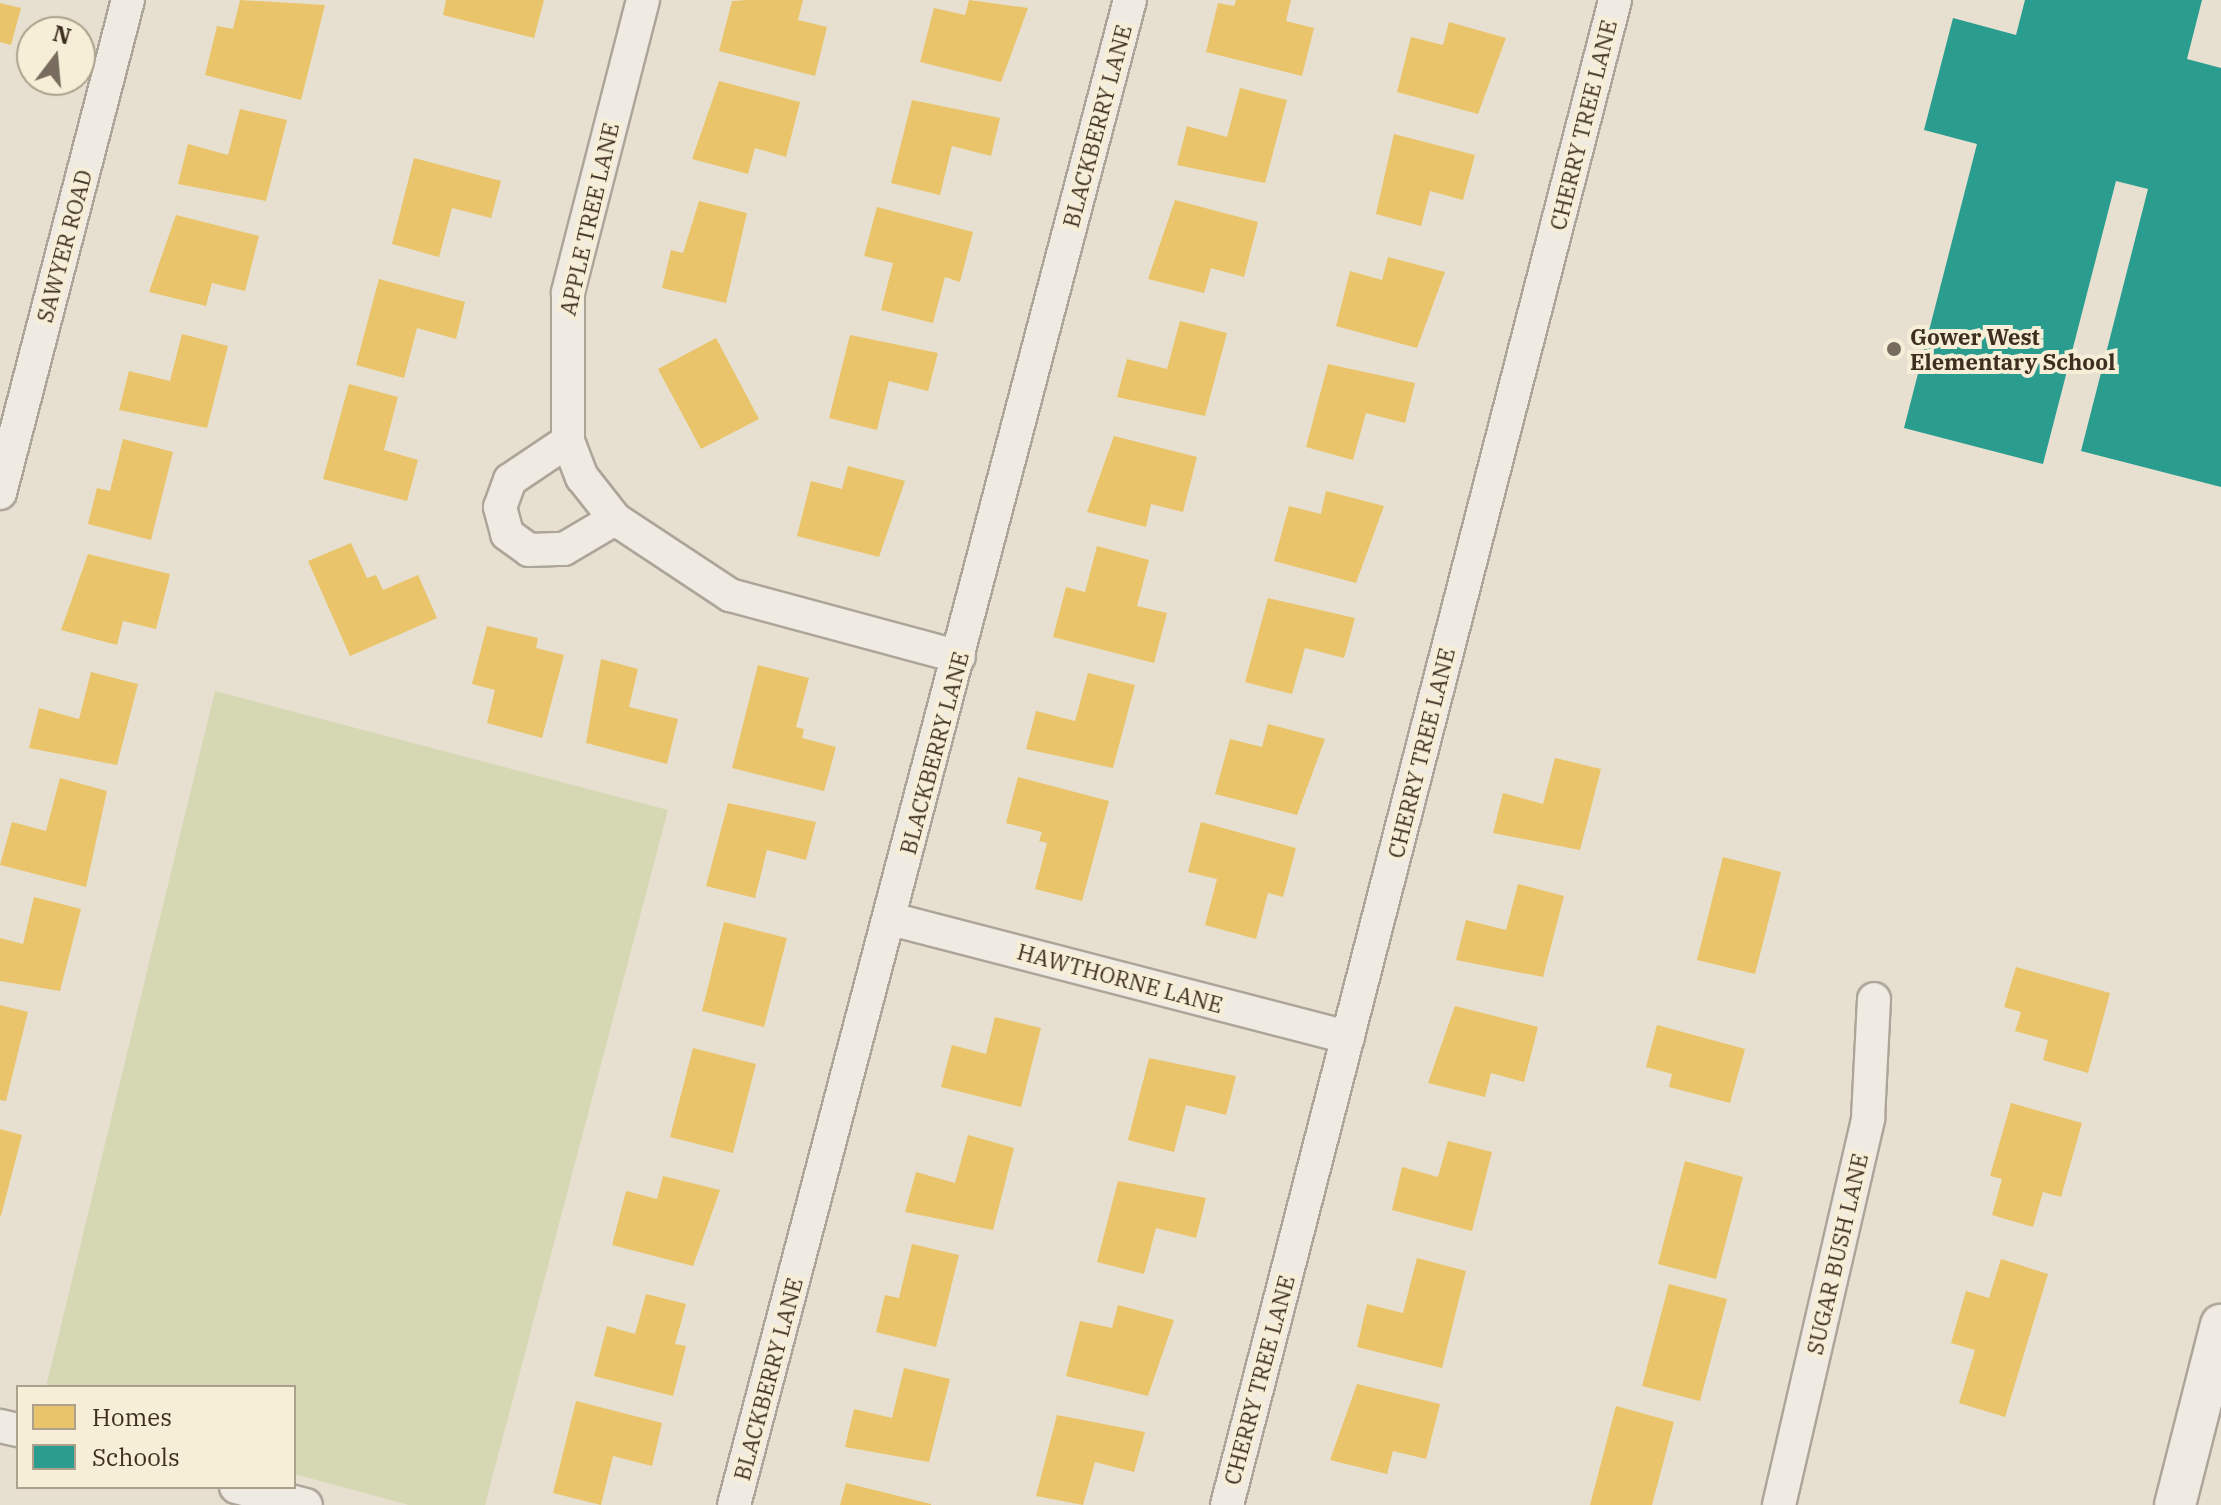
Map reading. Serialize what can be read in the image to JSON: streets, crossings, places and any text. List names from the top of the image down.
{
  "streets": {
    "street": [
      "CHERRY TREE LANE",
      "BLACKBERRY LANE",
      "APPLE TREE LANE",
      "SAWYER ROAD",
      "HAWTHORNE LANE",
      "SUGAR BUSH LANE"
    ]
  },
  "crossings": [
    ["CHERRY TREE LANE", "HAWTHORNE LANE"],
    ["BLACKBERRY LANE", "APPLE TREE LANE"],
    ["BLACKBERRY LANE", "HAWTHORNE LANE"]
  ],
  "places": ["Gower West Elementary School"],
  "legend": ["Homes", "Schools"],
  "north": "top"
}
